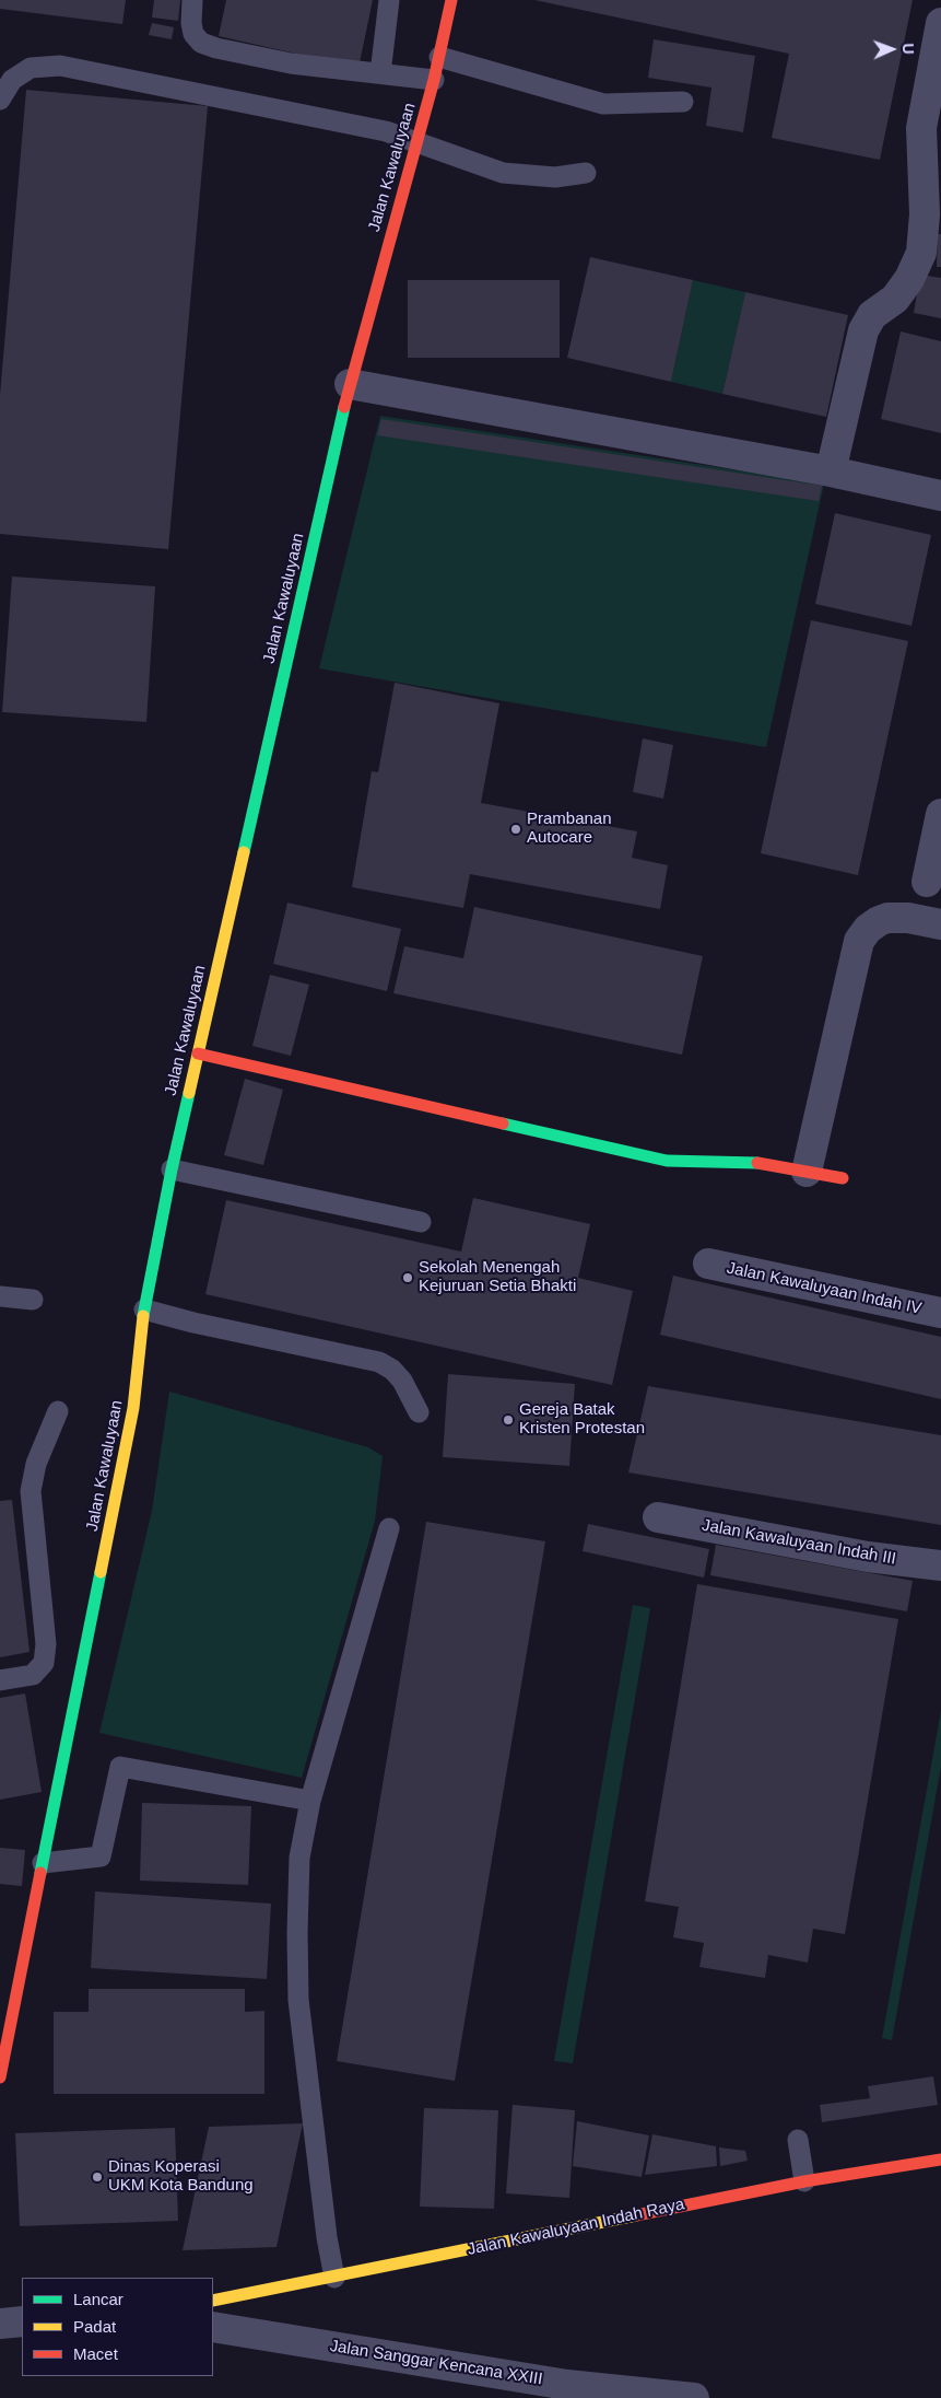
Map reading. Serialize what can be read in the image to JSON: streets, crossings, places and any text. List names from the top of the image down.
{
  "streets": {
    "street": [
      "Jalan Kawaluyaan",
      "Jalan Kawaluyaan Indah IV",
      "Jalan Kawaluyaan Indah III",
      "Jalan Kawaluyaan Indah Raya",
      "Jalan Sanggar Kencana XXIII"
    ]
  },
  "places": [
    "Prambanan Autocare",
    "Sekolah Menengah Kejuruan Setia Bhakti",
    "Gereja Batak Kristen Protestan",
    "Dinas Koperasi UKM Kota Bandung"
  ],
  "legend": ["Lancar", "Padat", "Macet"],
  "north": "right"
}
